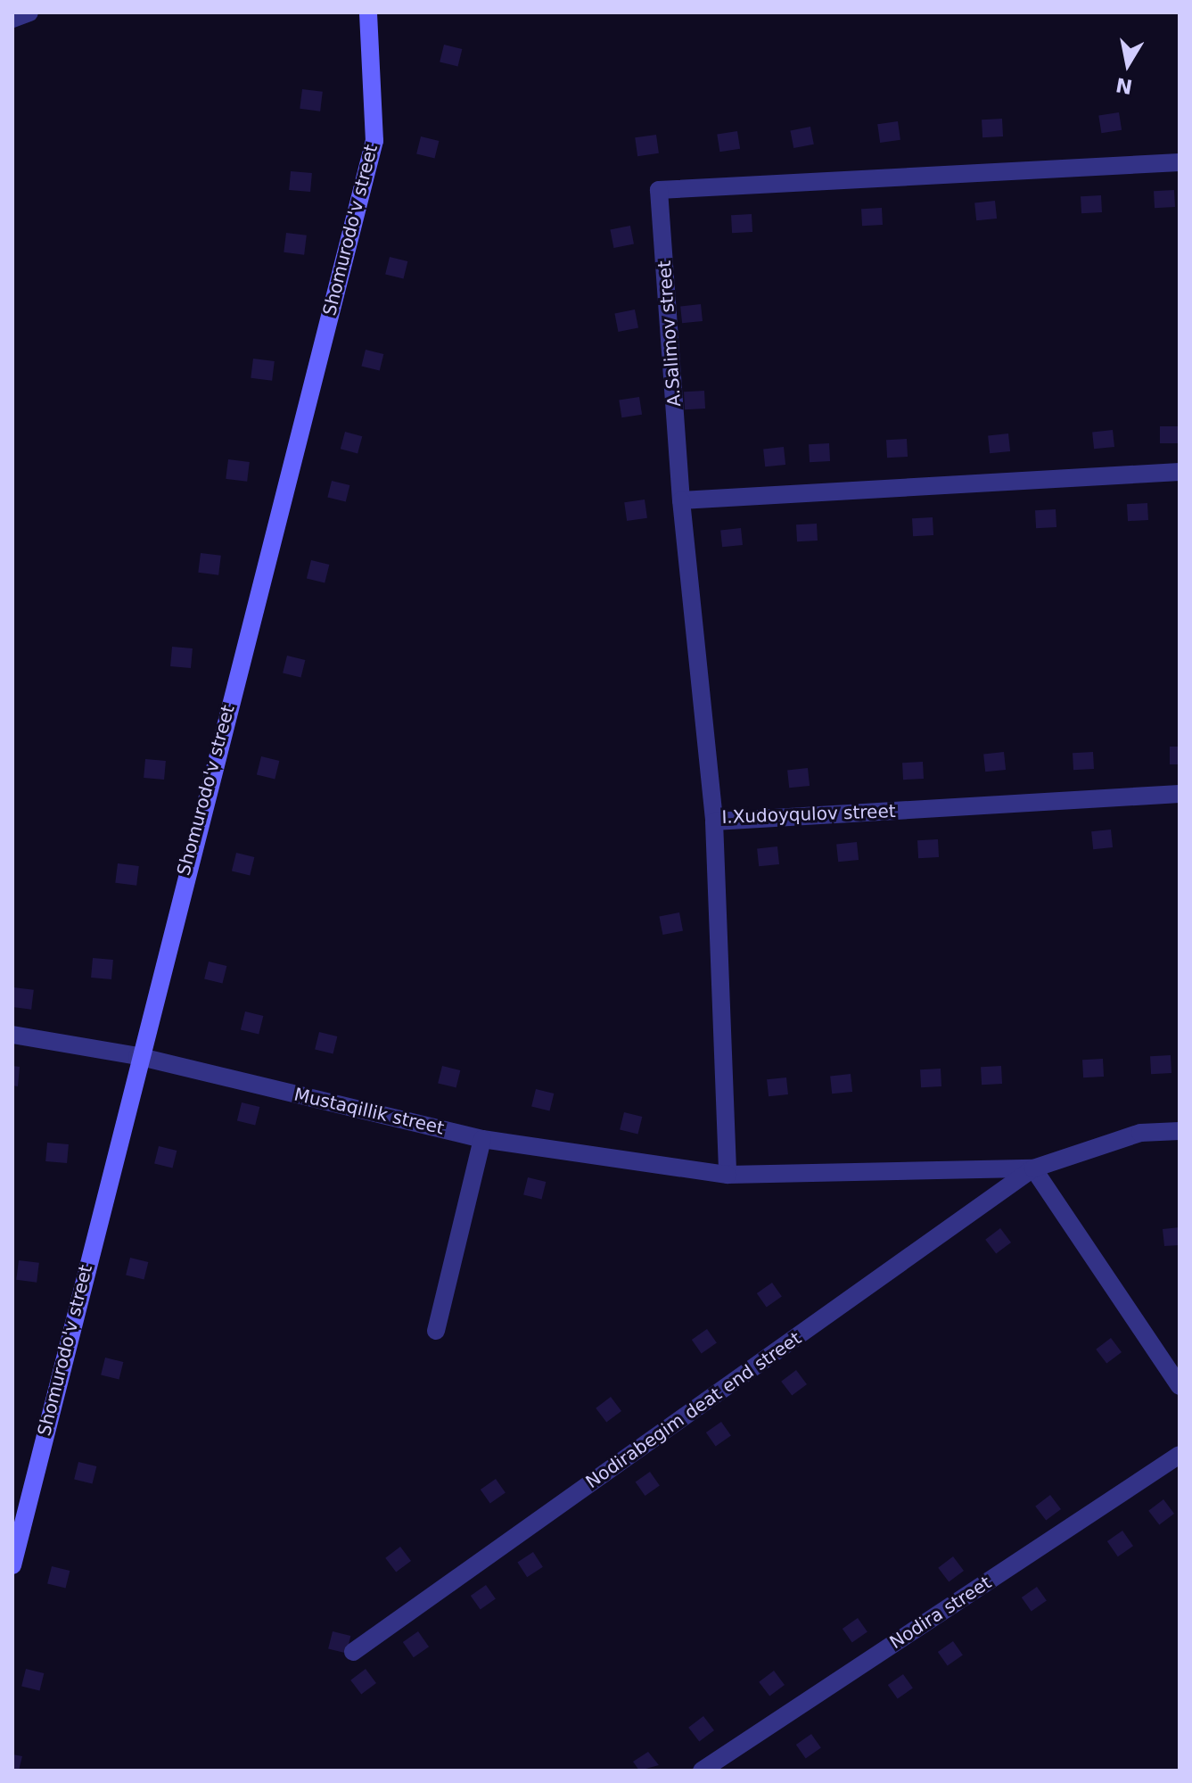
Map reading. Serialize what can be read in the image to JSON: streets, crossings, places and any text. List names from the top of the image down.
{
  "streets": {
    "street": [
      "Shomurodo'v street",
      "A.Salimov street",
      "I.Хudoyqulov street",
      "Mustaqillik street",
      "Nodirabegim deat end street",
      "Nodira street"
    ]
  },
  "crossings": [
    ["Shomurodo'v street", "Mustaqillik street"],
    ["A.Salimov street", "I.Хudoyqulov street"],
    ["Mustaqillik street", "Nodirabegim deat end street"]
  ],
  "north": "bottom"
}
